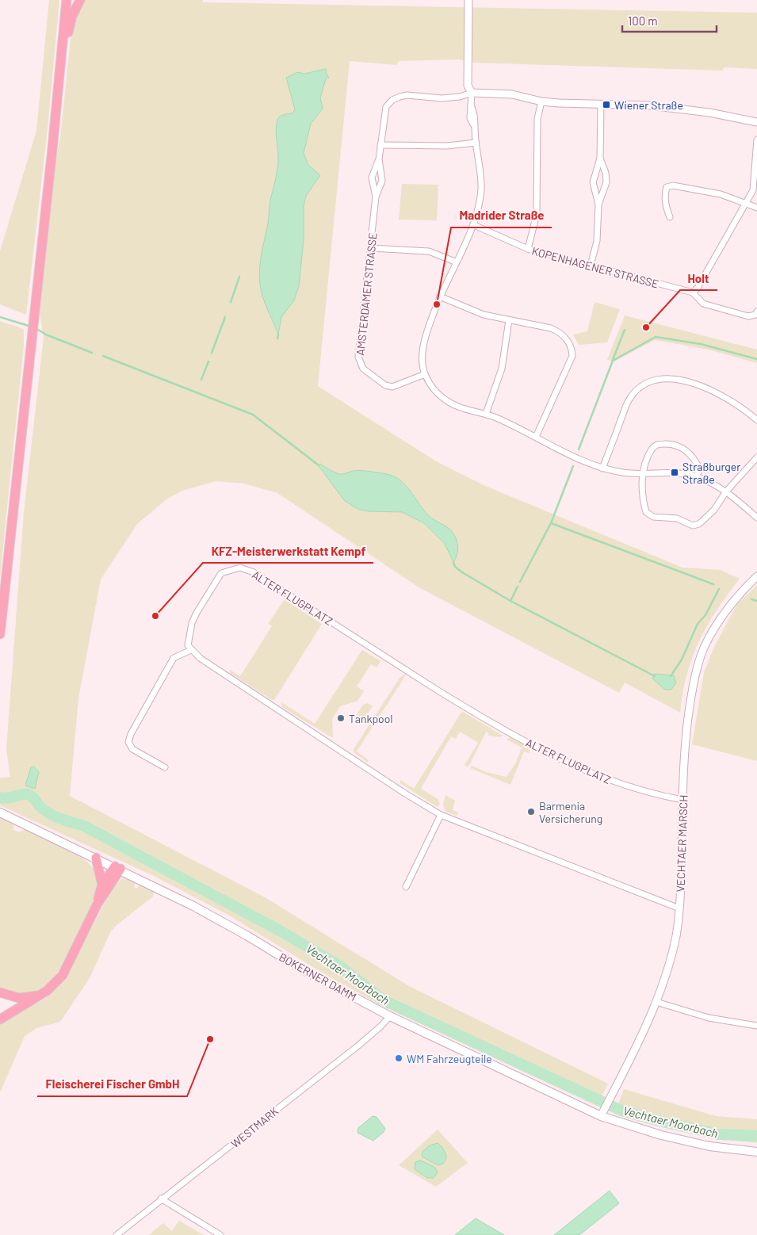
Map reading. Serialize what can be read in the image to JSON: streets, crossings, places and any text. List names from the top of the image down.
{
  "streets": {
    "main road": ["BOKERNER DAMM"],
    "street": [
      "KOPENHAGENER STRASSE",
      "AMSTERDAMER STRASSE",
      "ALTER FLUGPLATZ",
      "VECHTAER MARSCH",
      "WESTMARK"
    ]
  },
  "crossings": [
    ["ALTER FLUGPLATZ", "VECHTAER MARSCH"],
    ["VECHTAER MARSCH", "BOKERNER DAMM"],
    ["BOKERNER DAMM", "WESTMARK"]
  ],
  "water": ["Vechtaer Moorbach"],
  "places": {
    "transit": ["Wiener Straße", "Straßburger Straße"],
    "other": [
      "Madrider Straße",
      "Holt",
      "KFZ-Meisterwerkstatt Kempf",
      "Tankpool",
      "Barmenia Versicherung",
      "Fleischerei Fischer GmbH",
      "WM Fahrzeugteile"
    ]
  },
  "scale_bar": "100 m"
}
